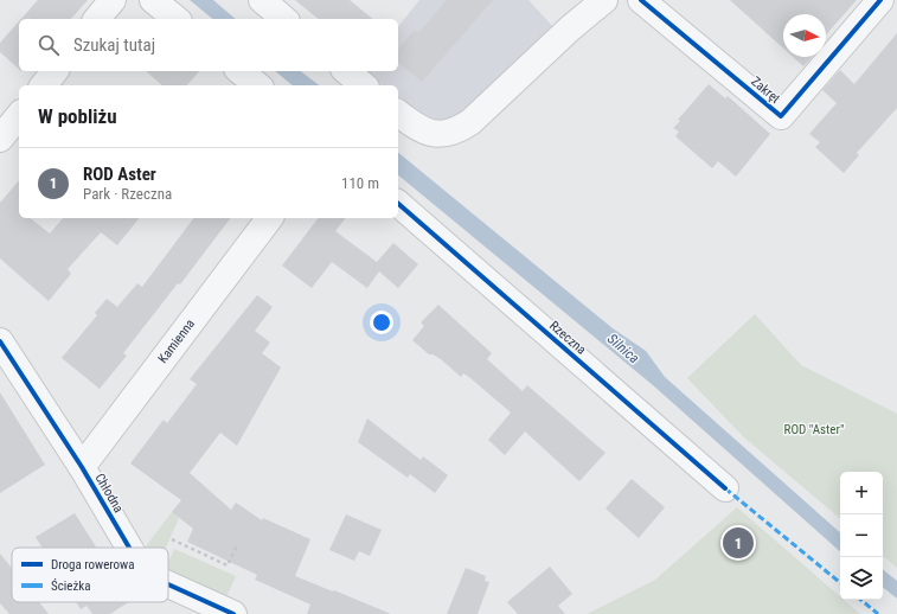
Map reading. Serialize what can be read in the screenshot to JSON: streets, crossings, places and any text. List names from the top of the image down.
{
  "streets": {
    "street": [
      "Zakręt",
      "Rzeczna",
      "Kamienna",
      "Chłodna"
    ]
  },
  "crossings": [
    ["Kamienna", "Chłodna"]
  ],
  "water": ["Silnica"],
  "parks": ["ROD \"Aster\""],
  "legend": ["Droga rowerowa", "Ścieżka"],
  "north": "right",
  "page": {
    "search": "Szukaj tutaj",
    "heading": "W pobliżu",
    "list": [
      {
        "mark": "1",
        "name": "ROD Aster",
        "note": "Park · Rzeczna",
        "value": "110 m"
      }
    ],
    "map_buttons": ["+", "−"],
    "pins": "1"
  }
}
